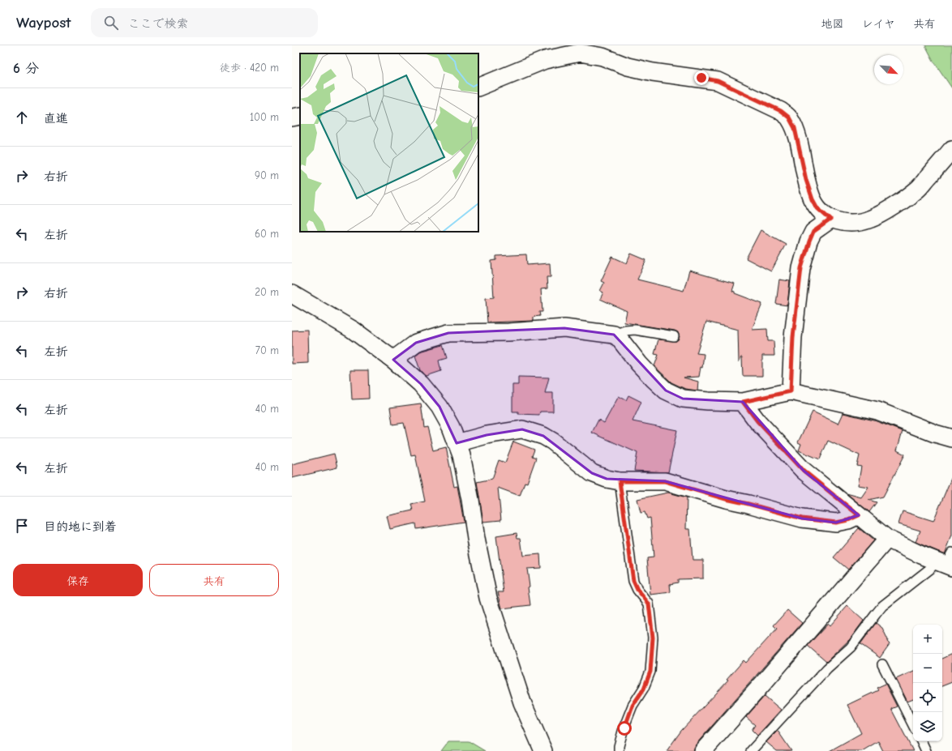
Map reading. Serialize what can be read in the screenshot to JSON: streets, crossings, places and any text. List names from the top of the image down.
{
  "north": "bottom right",
  "page": {
    "header": "Waypost",
    "search": "ここで検索",
    "nav": ["地図", "レイヤ", "共有"],
    "heading": ["6 分", "徒歩 · 420 m"],
    "list": [
      ["直進", "100 m"],
      ["右折", "90 m"],
      ["左折", "60 m"],
      ["右折", "20 m"],
      ["左折", "70 m"],
      ["左折", "40 m"],
      ["左折", "40 m"],
      "目的地に到着"
    ],
    "buttons": ["保存", "共有"],
    "map_buttons": ["+", "−"]
  }
}
